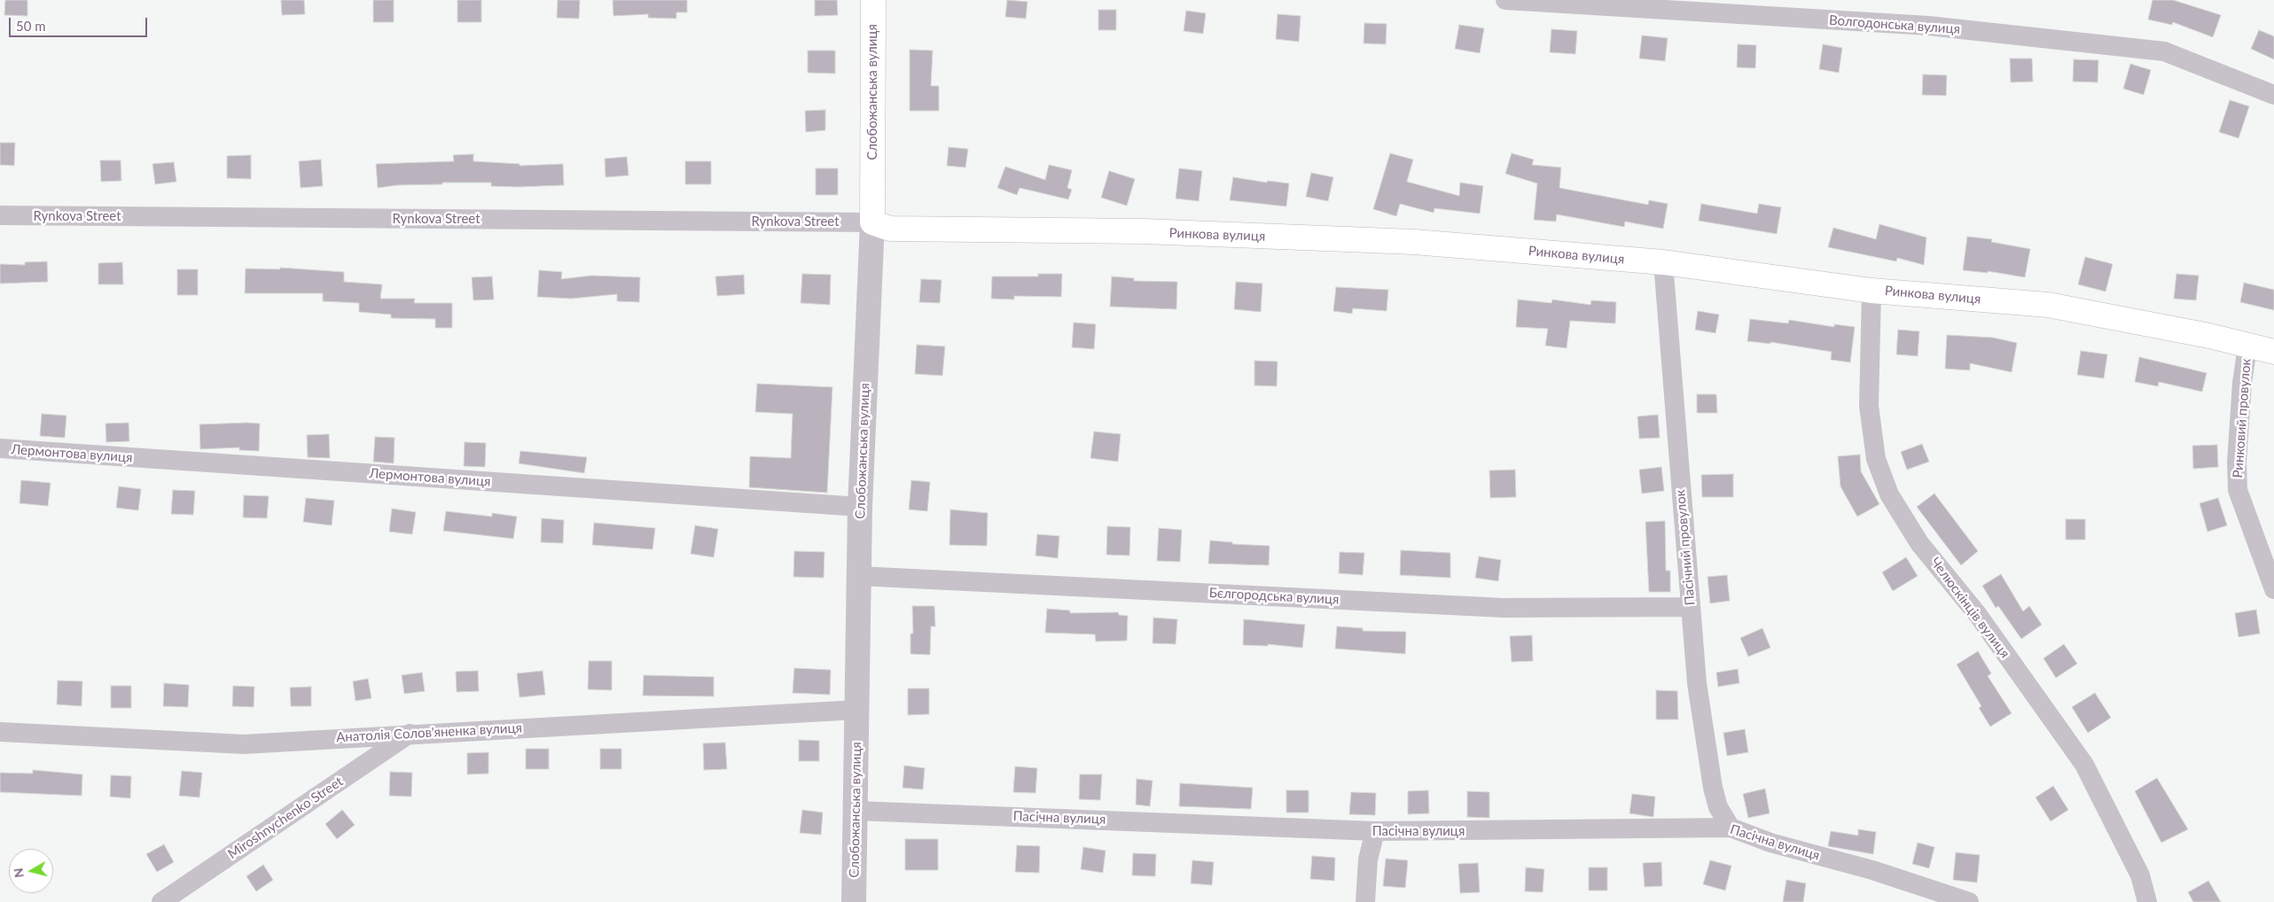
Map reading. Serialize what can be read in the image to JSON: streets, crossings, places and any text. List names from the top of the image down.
{
  "streets": {
    "main road": ["Слобожанська вулиця", "Ринкова вулиця"],
    "street": [
      "Волгодонська вулиця",
      "Rynkova Street",
      "Ринковий провулок",
      "Лермонтова вулиця",
      "Пасічний провулок",
      "Бєлгородська вулиця",
      "Челюскінців вулиця",
      "Анатолія Солов'яненка вулиця",
      "Miroshnychenko Street",
      "Пасічна вулиця"
    ]
  },
  "crossings": [
    ["Слобожанська вулиця", "Rynkova Street"],
    ["Слобожанська вулиця", "Ринкова вулиця"],
    ["Слобожанська вулиця", "Лермонтова вулиця"],
    ["Слобожанська вулиця", "Бєлгородська вулиця"],
    ["Слобожанська вулиця", "Анатолія Солов'яненка вулиця"],
    ["Слобожанська вулиця", "Пасічна вулиця"],
    ["Rynkova Street", "Ринкова вулиця"],
    ["Ринкова вулиця", "Ринковий провулок"],
    ["Ринкова вулиця", "Пасічний провулок"],
    ["Ринкова вулиця", "Челюскінців вулиця"],
    ["Пасічний провулок", "Бєлгородська вулиця"],
    ["Пасічний провулок", "Пасічна вулиця"],
    ["Анатолія Солов'яненка вулиця", "Miroshnychenko Street"]
  ],
  "scale_bar": "50 m",
  "north": "left"
}
